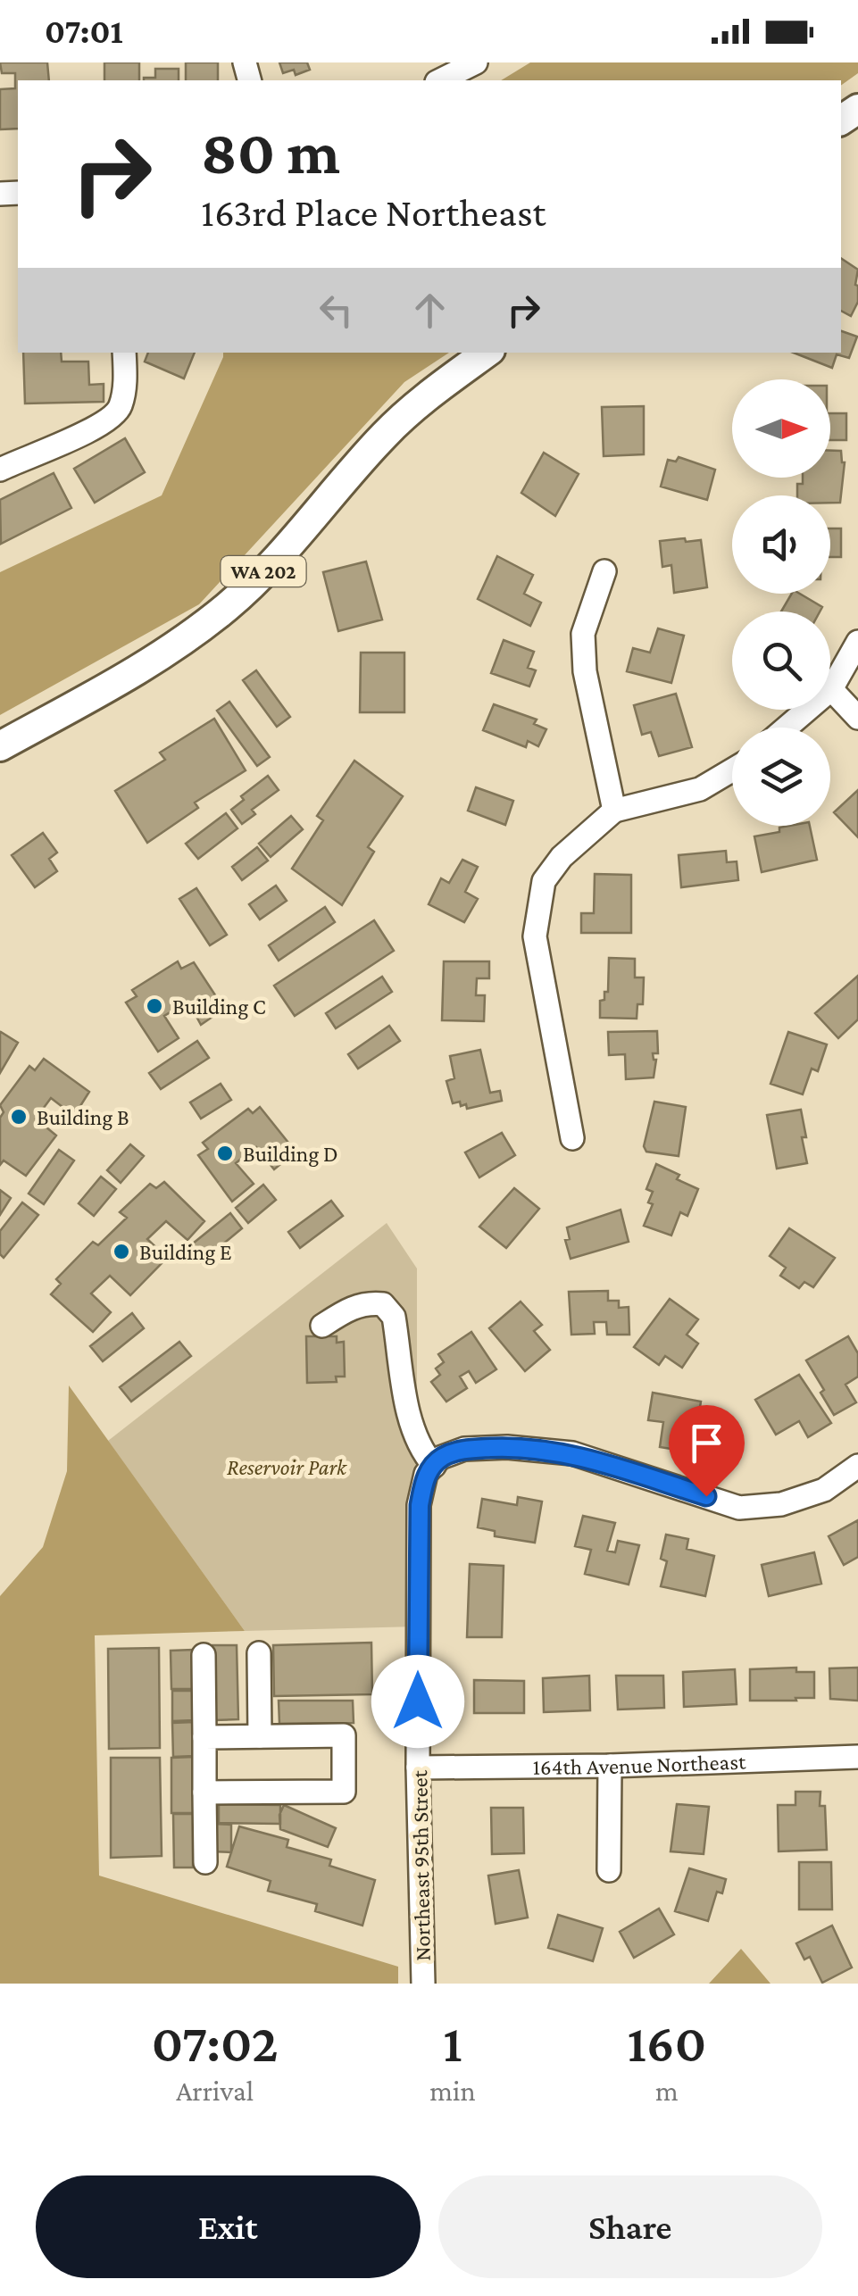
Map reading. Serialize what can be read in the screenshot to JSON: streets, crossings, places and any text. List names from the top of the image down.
{
  "streets": {
    "main road": ["WA 202"],
    "street": ["164th Avenue Northeast", "Northeast 95th Street"]
  },
  "crossings": [
    ["164th Avenue Northeast", "Northeast 95th Street"]
  ],
  "parks": ["Reservoir Park"],
  "places": [
    "Building C",
    "Building B",
    "Building D",
    "Building E"
  ],
  "north": "right",
  "page": {
    "status": "07:01",
    "turn": ["80 m", "163rd Place Northeast"],
    "eta": [
      "07:02",
      "Arrival",
      "1",
      "min",
      "160",
      "m"
    ],
    "buttons": ["Exit", "Share"]
  }
}
